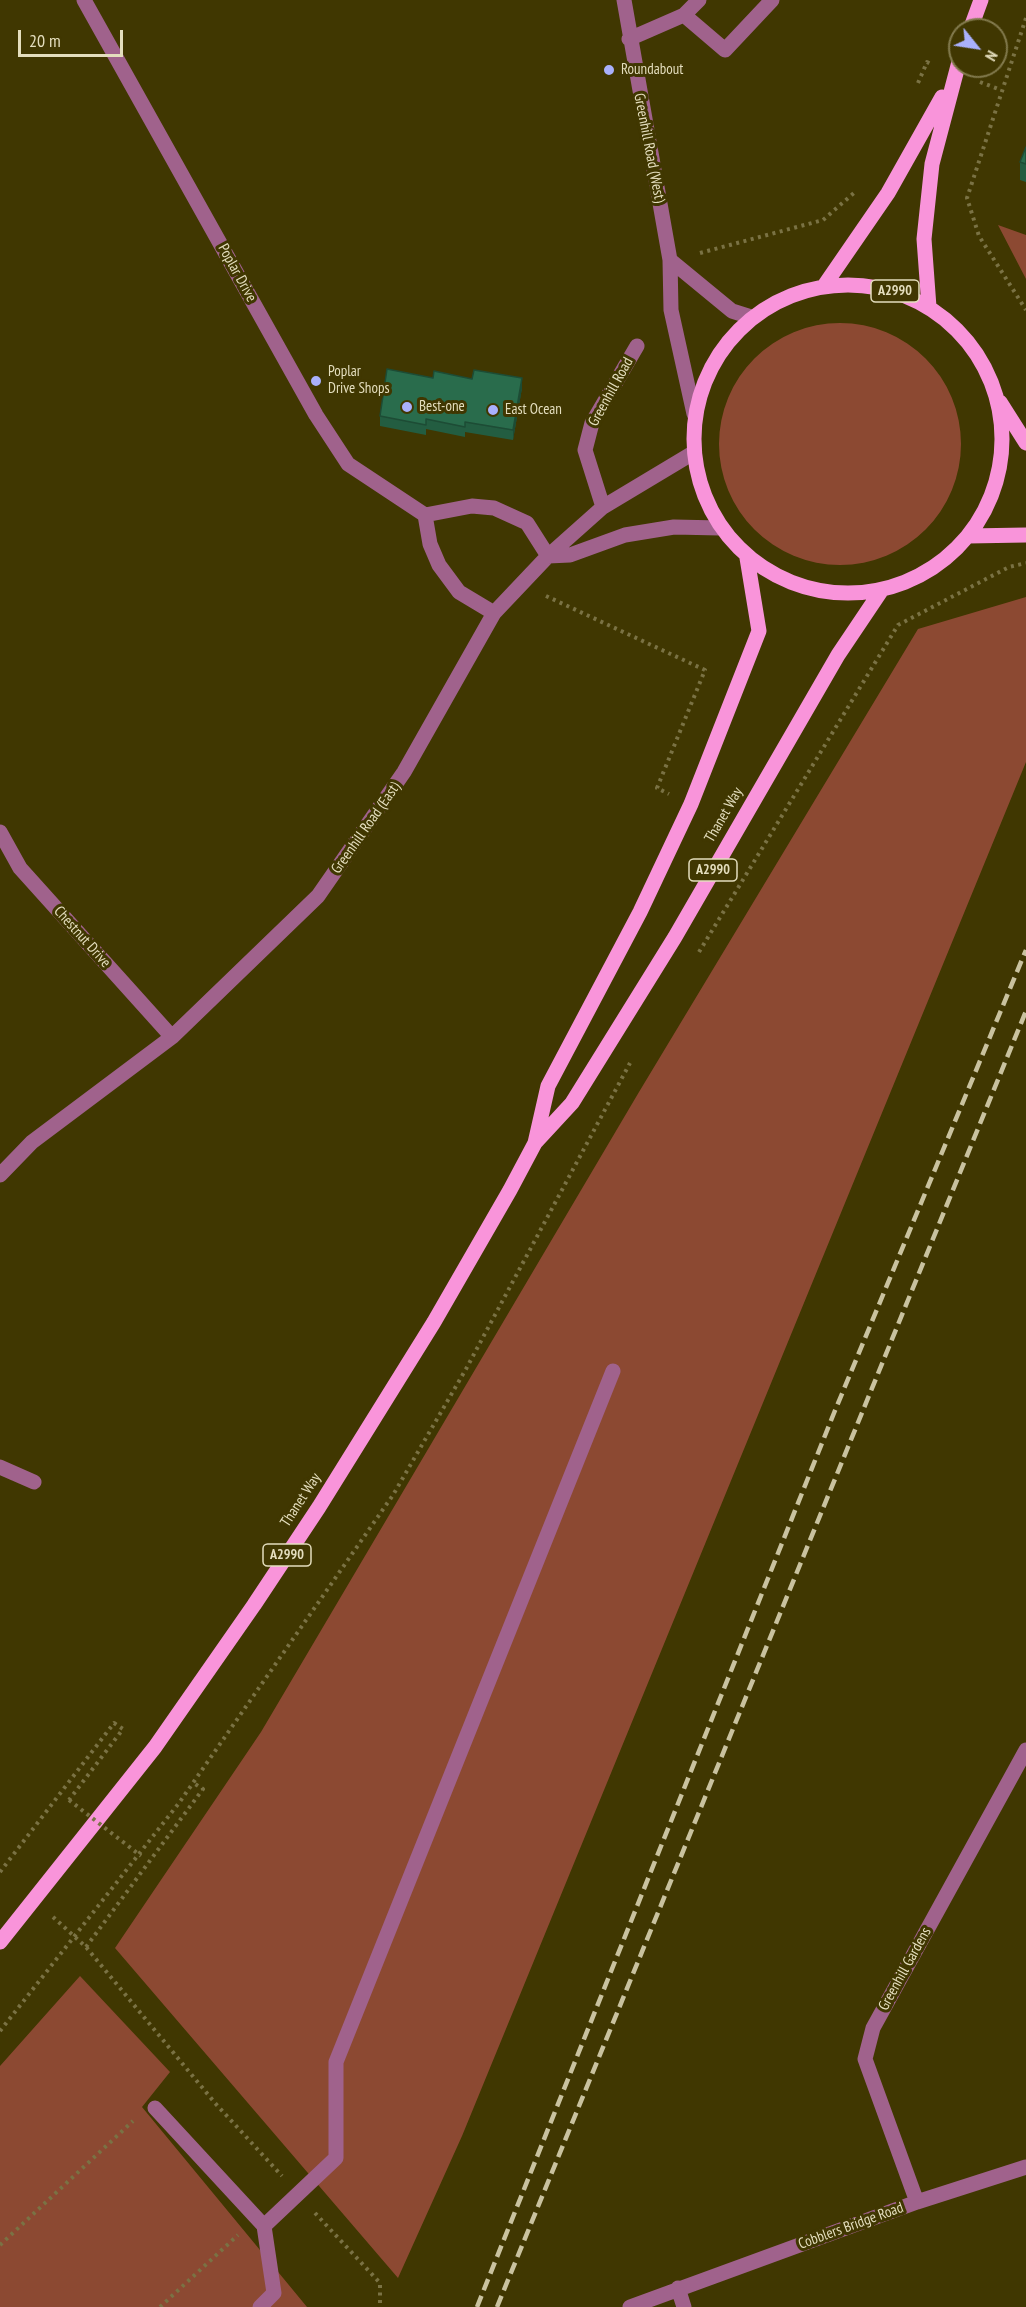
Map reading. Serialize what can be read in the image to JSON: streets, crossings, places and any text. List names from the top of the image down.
{
  "streets": {
    "main road": ["A2990", "Thanet Way"],
    "street": [
      "Greenhill Road (West)",
      "Poplar Drive",
      "Greenhill Road",
      "Greenhill Road (East)",
      "Chestnut Drive",
      "Greenhill Gardens",
      "Cobblers Bridge Road"
    ]
  },
  "crossings": [
    ["Greenhill Road (West)", "A2990"],
    ["A2990", "Thanet Way"],
    ["A2990", "Greenhill Road (East)"],
    ["Greenhill Road", "Greenhill Road (East)"],
    ["Greenhill Road (East)", "Chestnut Drive"],
    ["Greenhill Gardens", "Cobblers Bridge Road"]
  ],
  "places": [
    "Roundabout",
    "Poplar Drive Shops",
    "Best-one",
    "East Ocean"
  ],
  "scale_bar": "20 m",
  "north": "bottom right"
}
